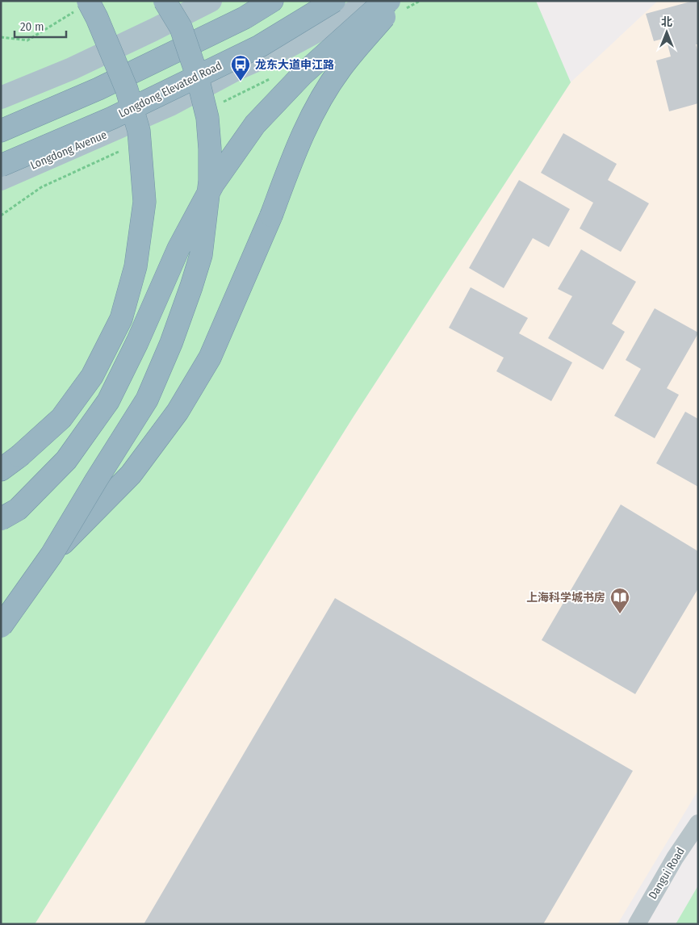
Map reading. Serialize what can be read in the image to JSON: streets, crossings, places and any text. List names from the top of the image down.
{
  "streets": {
    "highway": ["Longdong Elevated Road"],
    "main road": ["Longdong Avenue"],
    "street": ["Dangui Road"]
  },
  "places": {
    "bus stop": ["龙东大道申江路"],
    "library": ["上海科学城书房"]
  },
  "scale_bar": "20 m",
  "north": "top"
}
